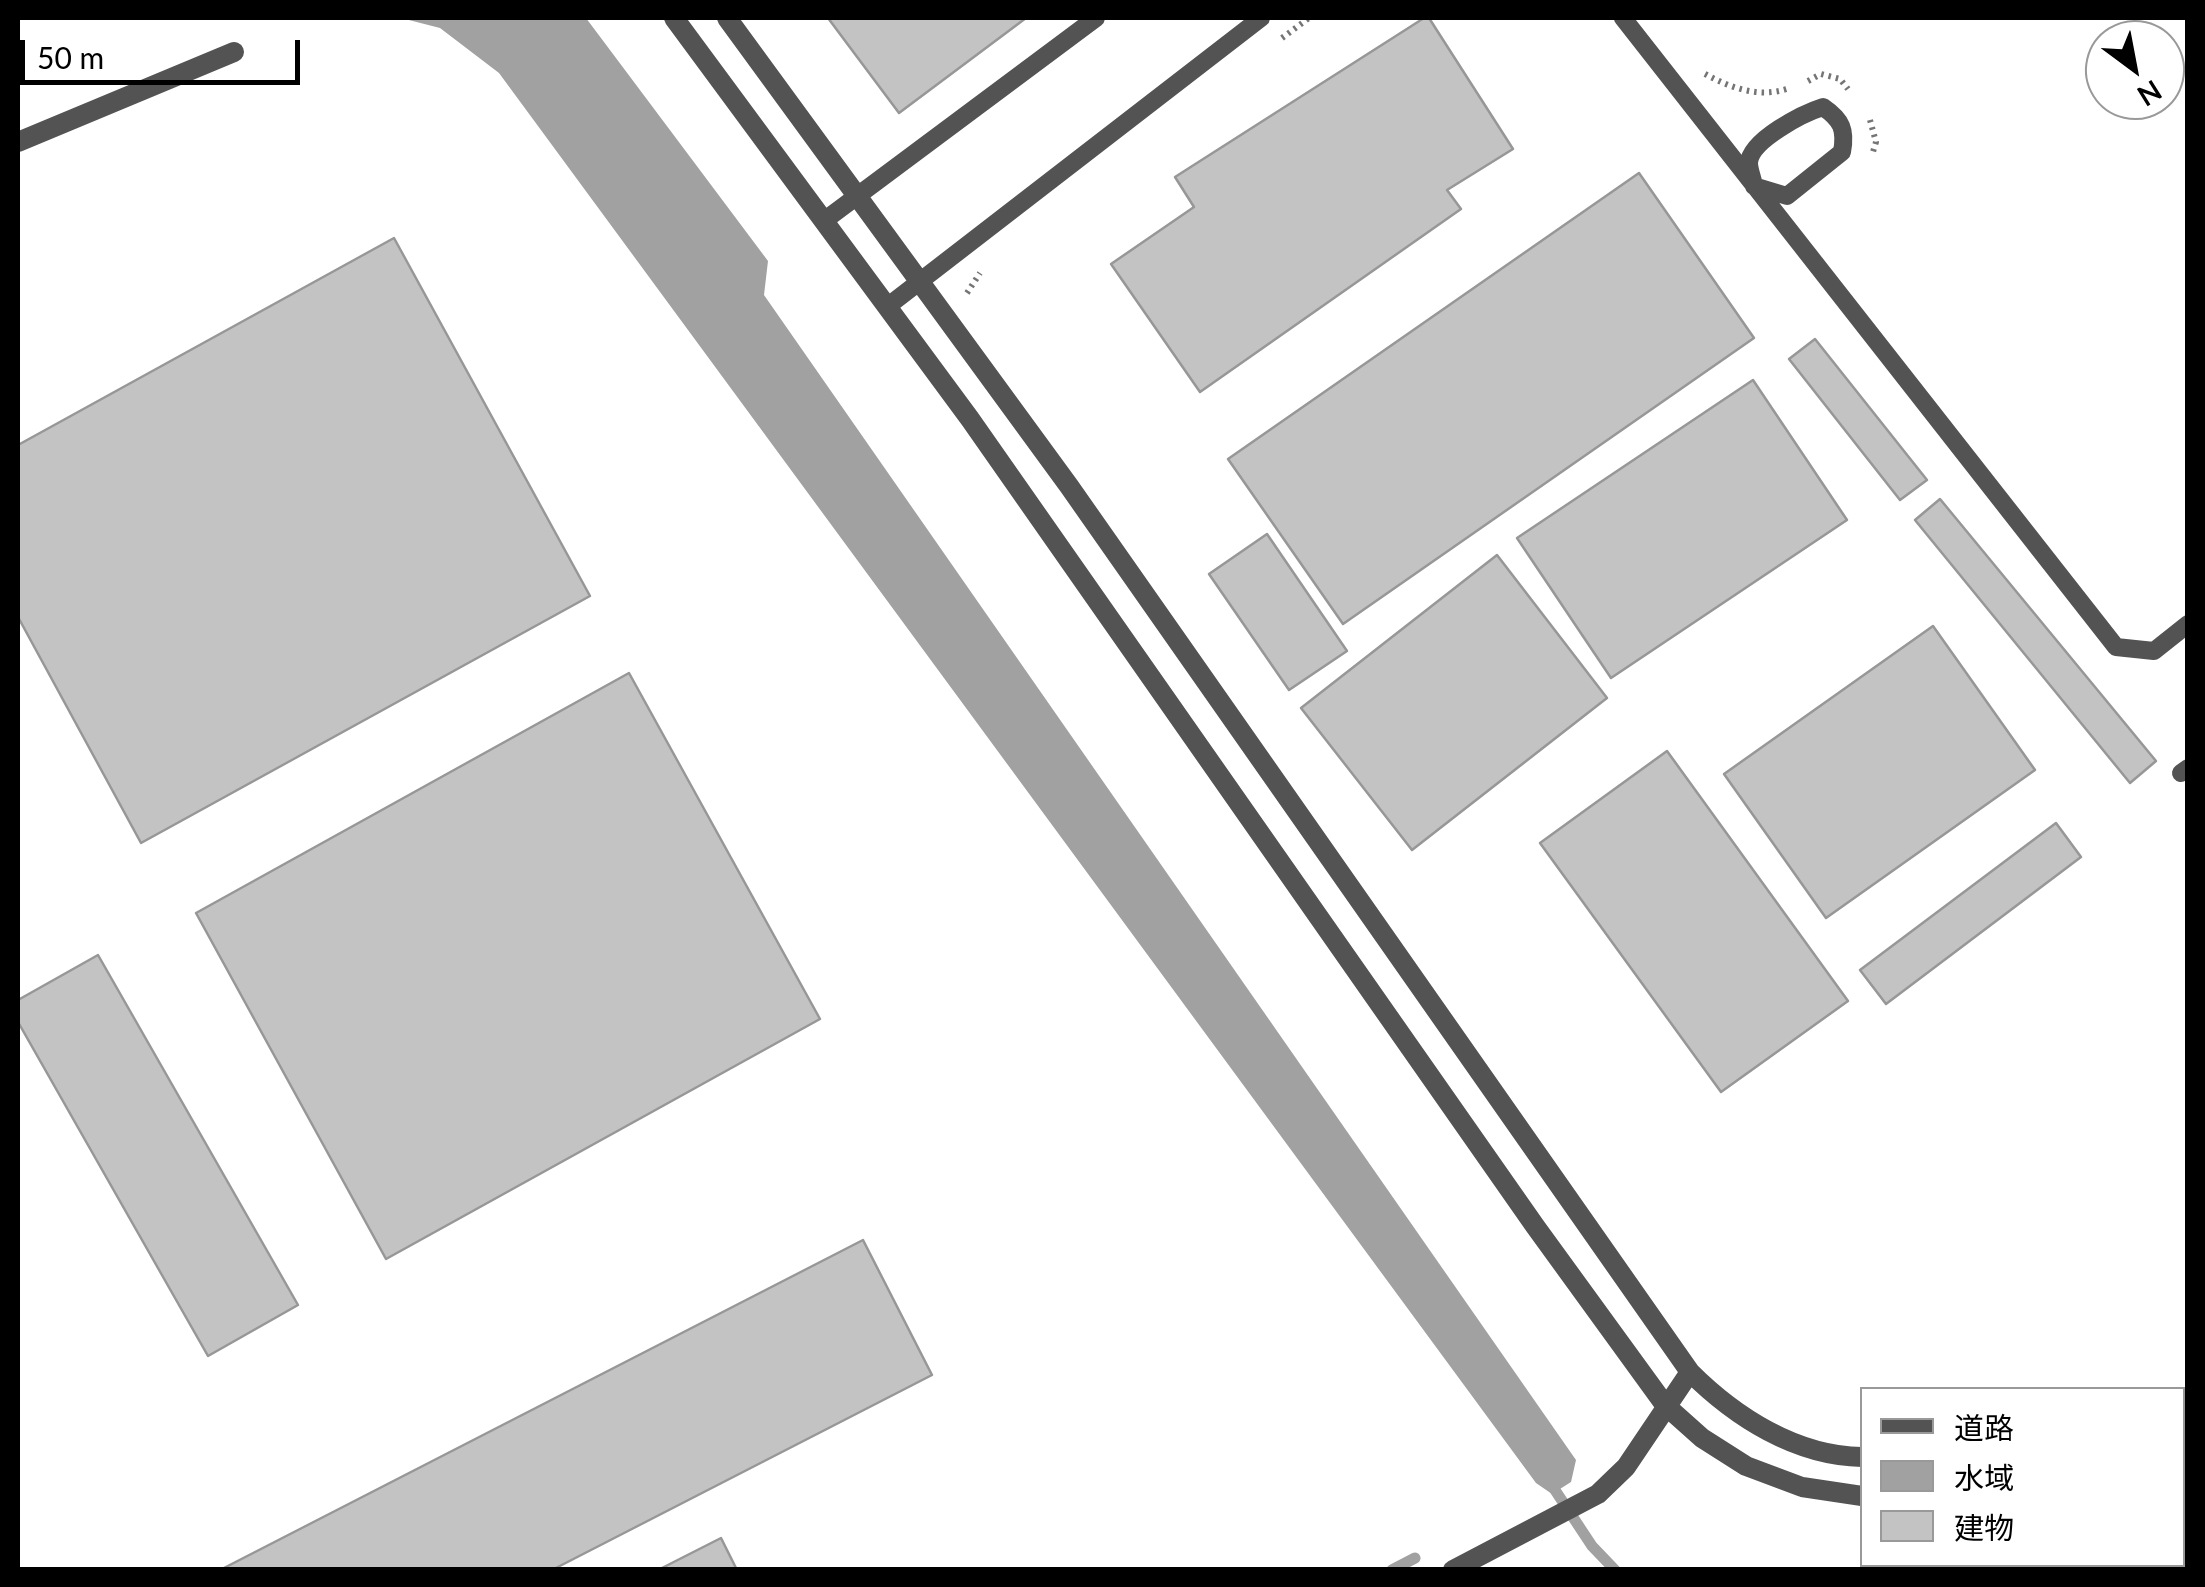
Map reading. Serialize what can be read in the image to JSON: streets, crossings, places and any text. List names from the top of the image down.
{
  "legend": ["道路", "水域", "建物"],
  "scale_bar": "50 m",
  "north": "bottom right"
}
